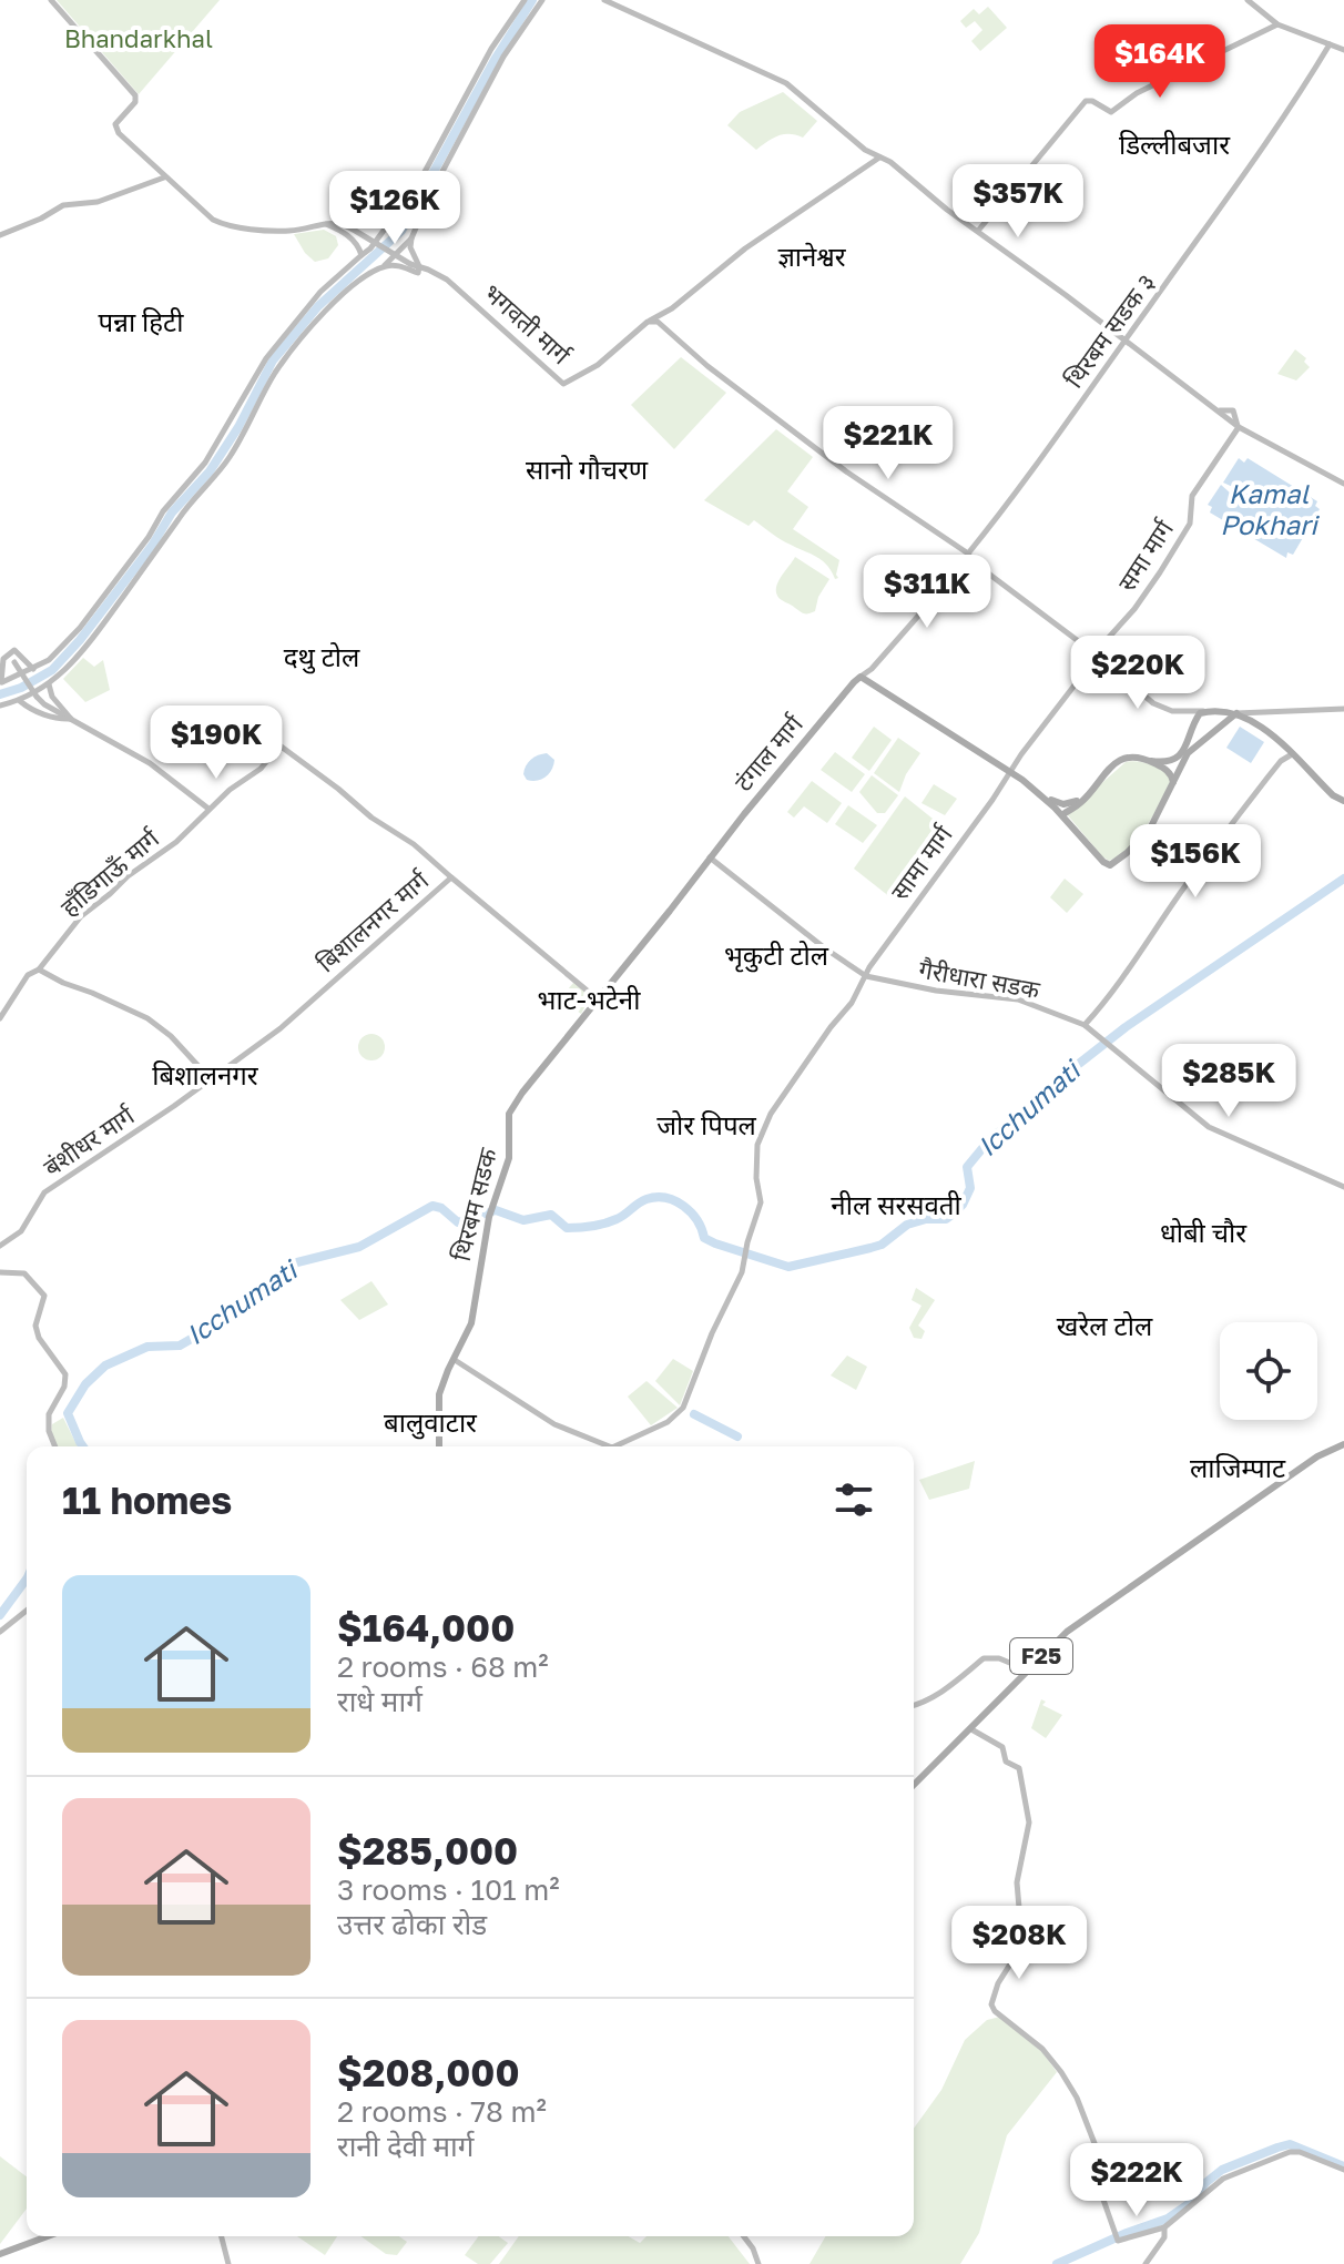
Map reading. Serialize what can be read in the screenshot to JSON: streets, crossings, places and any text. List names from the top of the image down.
{
  "streets": {
    "main road": [
      "भगवती मार्ग",
      "थिरबम सडक ३",
      "समा मार्ग",
      "टंगाल मार्ग",
      "सामा मार्ग",
      "हाँडिगाऊँ मार्ग",
      "बिशालनगर मार्ग",
      "गैरीधारा सडक",
      "बंशीधर मार्ग",
      "थिरबम सडक",
      "F25"
    ]
  },
  "crossings": [
    ["थिरबम सडक ३", "टंगाल मार्ग"],
    ["समा मार्ग", "सामा मार्ग"],
    ["टंगाल मार्ग", "थिरबम सडक"],
    ["सामा मार्ग", "गैरीधारा सडक"],
    ["हाँडिगाऊँ मार्ग", "बिशालनगर मार्ग"],
    ["बिशालनगर मार्ग", "बंशीधर मार्ग"],
    ["बिशालनगर मार्ग", "थिरबम सडक"]
  ],
  "districts": [
    "डिल्लीबजार",
    "ज्ञानेश्वर",
    "पन्ना हिटी",
    "सानो गौचरण",
    "दथु टोल",
    "भृकुटी टोल",
    "भाट-भटेनी",
    "बिशालनगर",
    "जोर पिपल",
    "नील सरसवती",
    "धोबी चौर",
    "खरेल टोल",
    "बालुवाटार",
    "लाजिम्पाट"
  ],
  "water": ["Kamal Pokhari", "Icchumati"],
  "parks": ["Bhandarkhal"],
  "page": {
    "price": [
      "$164K",
      "$357K",
      "$126K",
      "$221K",
      "$311K",
      "$220K",
      "$190K",
      "$156K",
      "$285K",
      "$208K",
      "$222K"
    ],
    "heading": "11 homes",
    "list": [
      {
        "name": "$164,000",
        "note": "2 rooms · 68 m² · राधे मार्ग"
      },
      {
        "name": "$285,000",
        "note": "3 rooms · 101 m² · उत्तर ढोका रोड"
      },
      {
        "name": "$208,000",
        "note": "2 rooms · 78 m² · रानी देवी मार्ग"
      }
    ]
  }
}
